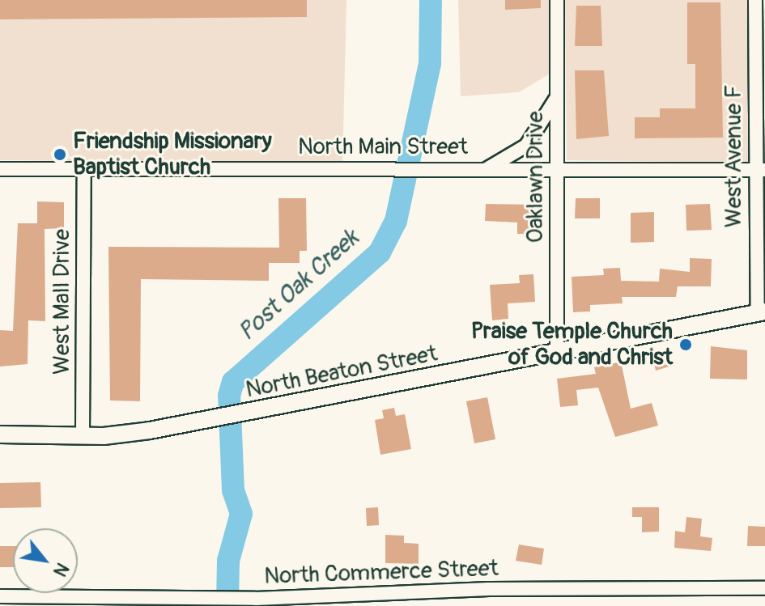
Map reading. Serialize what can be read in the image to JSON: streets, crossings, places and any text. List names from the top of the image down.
{
  "streets": {
    "main road": ["North Beaton Street"],
    "street": [
      "North Main Street",
      "West Avenue F",
      "Oaklawn Drive",
      "West Mall Drive",
      "North Commerce Street"
    ]
  },
  "crossings": [
    ["North Main Street", "West Avenue F"],
    ["North Main Street", "Oaklawn Drive"],
    ["North Main Street", "West Mall Drive"],
    ["West Avenue F", "North Beaton Street"],
    ["Oaklawn Drive", "North Beaton Street"],
    ["West Mall Drive", "North Beaton Street"]
  ],
  "water": ["Post Oak Creek"],
  "places": ["Friendship Missionary Baptist Church", "Praise Temple Church of God and Christ"],
  "north": "bottom right"
}
